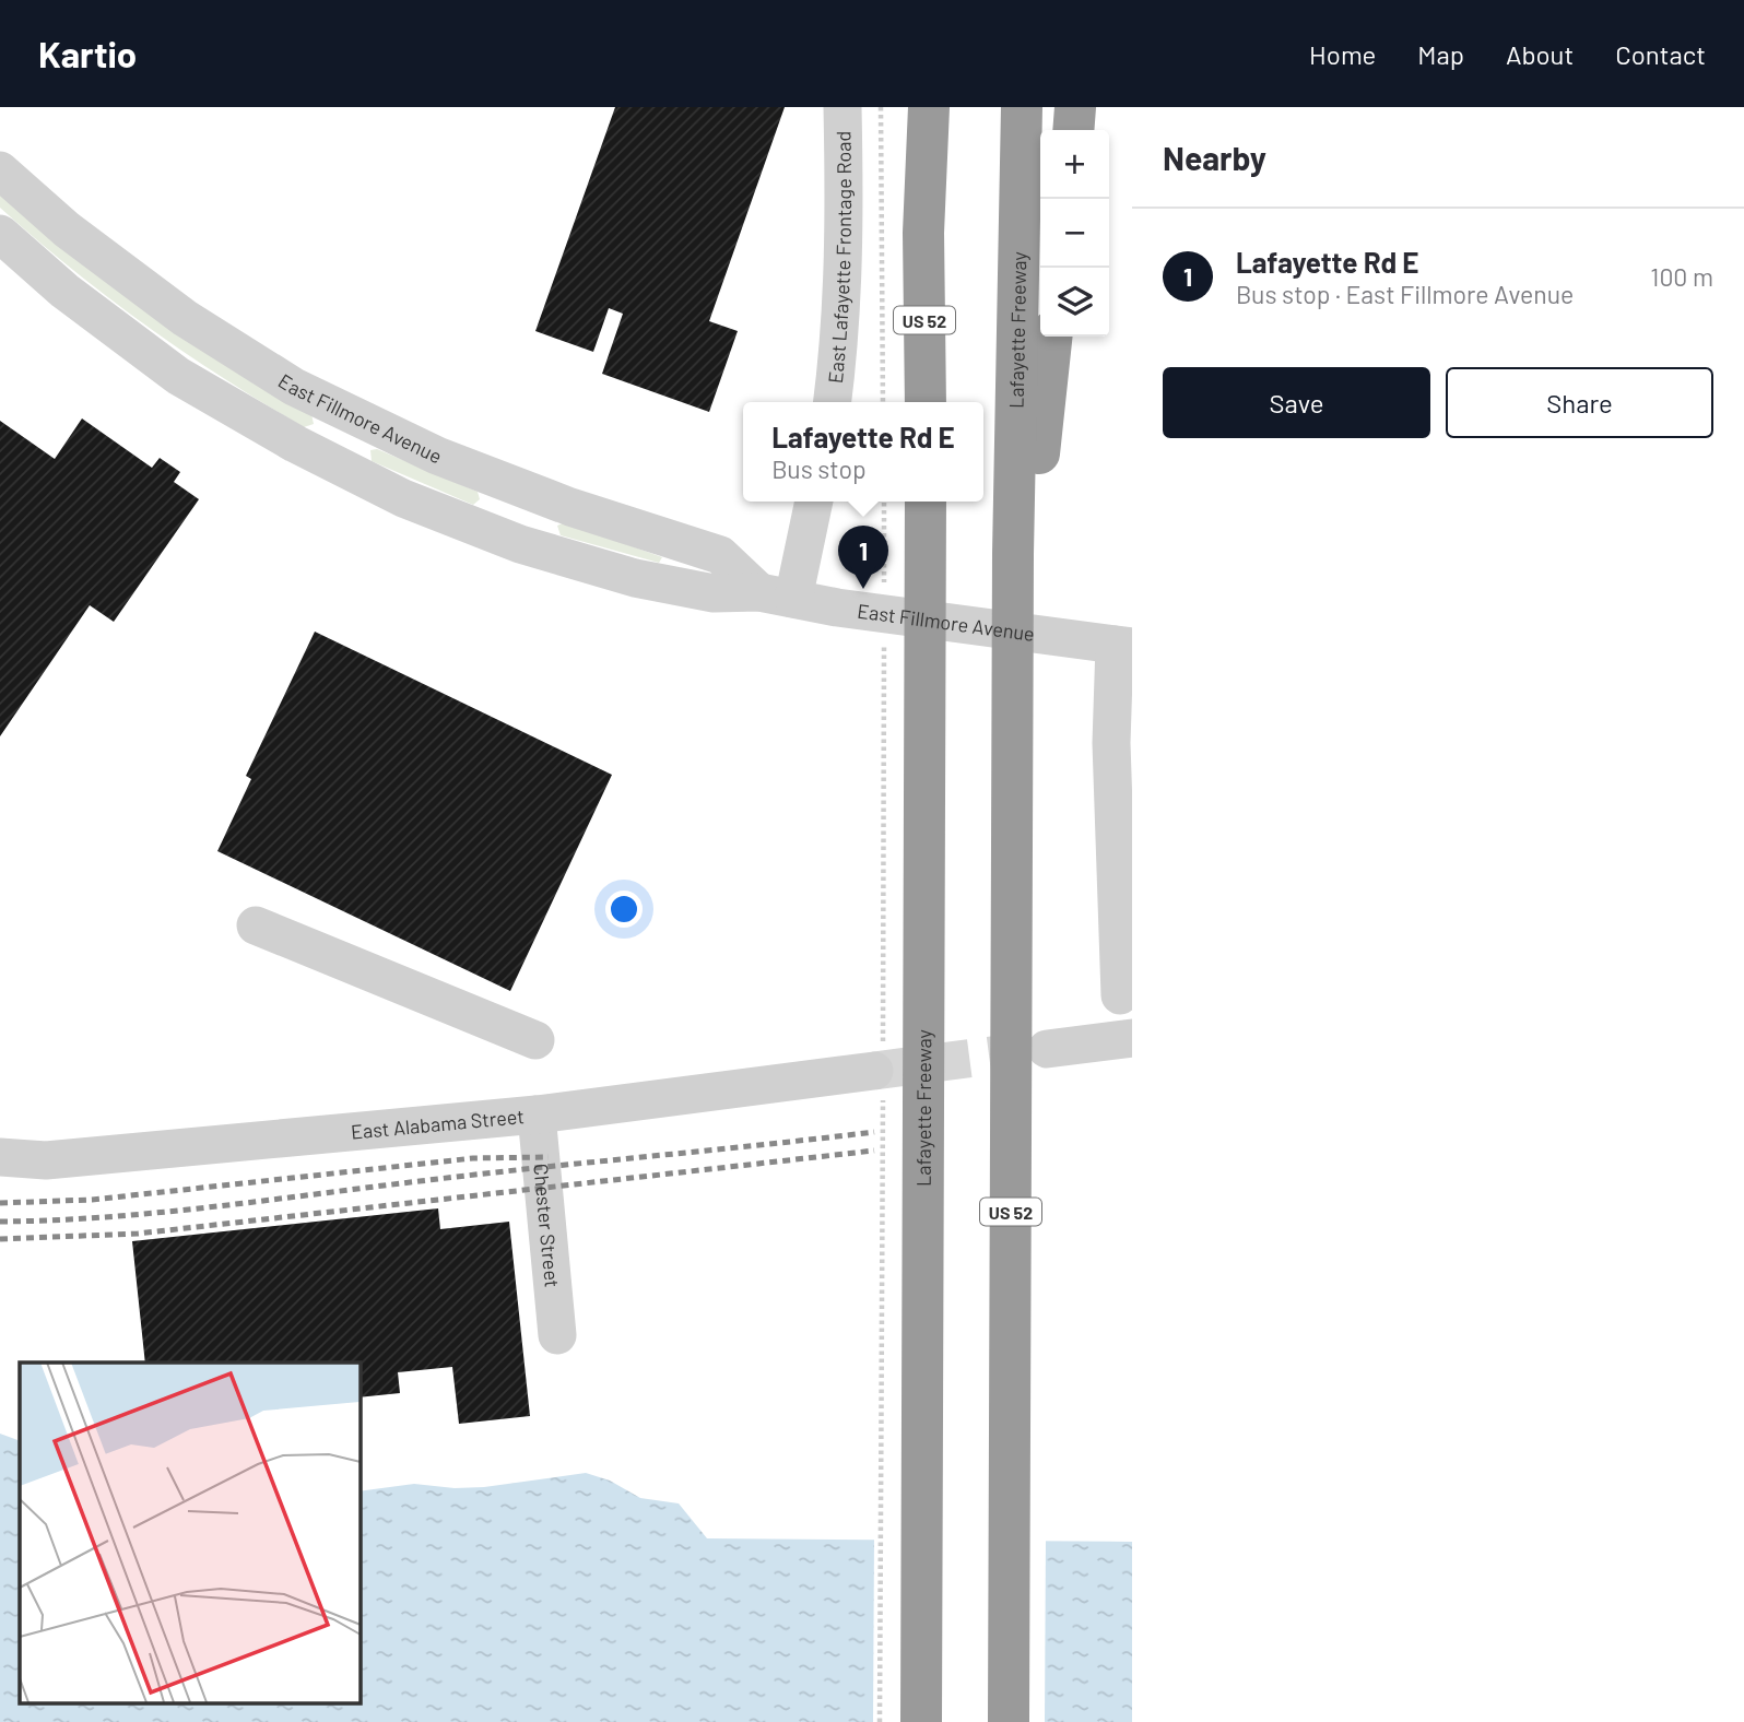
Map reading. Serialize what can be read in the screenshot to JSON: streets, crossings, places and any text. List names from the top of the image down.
{
  "streets": {
    "highway": ["US 52", "Lafayette Freeway"],
    "street": [
      "East Lafayette Frontage Road",
      "East Fillmore Avenue",
      "East Alabama Street",
      "Chester Street"
    ]
  },
  "crossings": [
    ["US 52", "Lafayette Freeway"],
    ["East Alabama Street", "Chester Street"]
  ],
  "page": {
    "header": "Kartio",
    "nav": [
      "Home",
      "Map",
      "About",
      "Contact"
    ],
    "heading": "Nearby",
    "map_buttons": ["+", "−"],
    "list": [
      {
        "mark": "1",
        "name": "Lafayette Rd E",
        "note": "Bus stop · East Fillmore Avenue",
        "value": "100 m"
      }
    ],
    "buttons": ["Save", "Share"],
    "popup": ["Lafayette Rd E", "Bus stop"],
    "pins": "1"
  }
}
